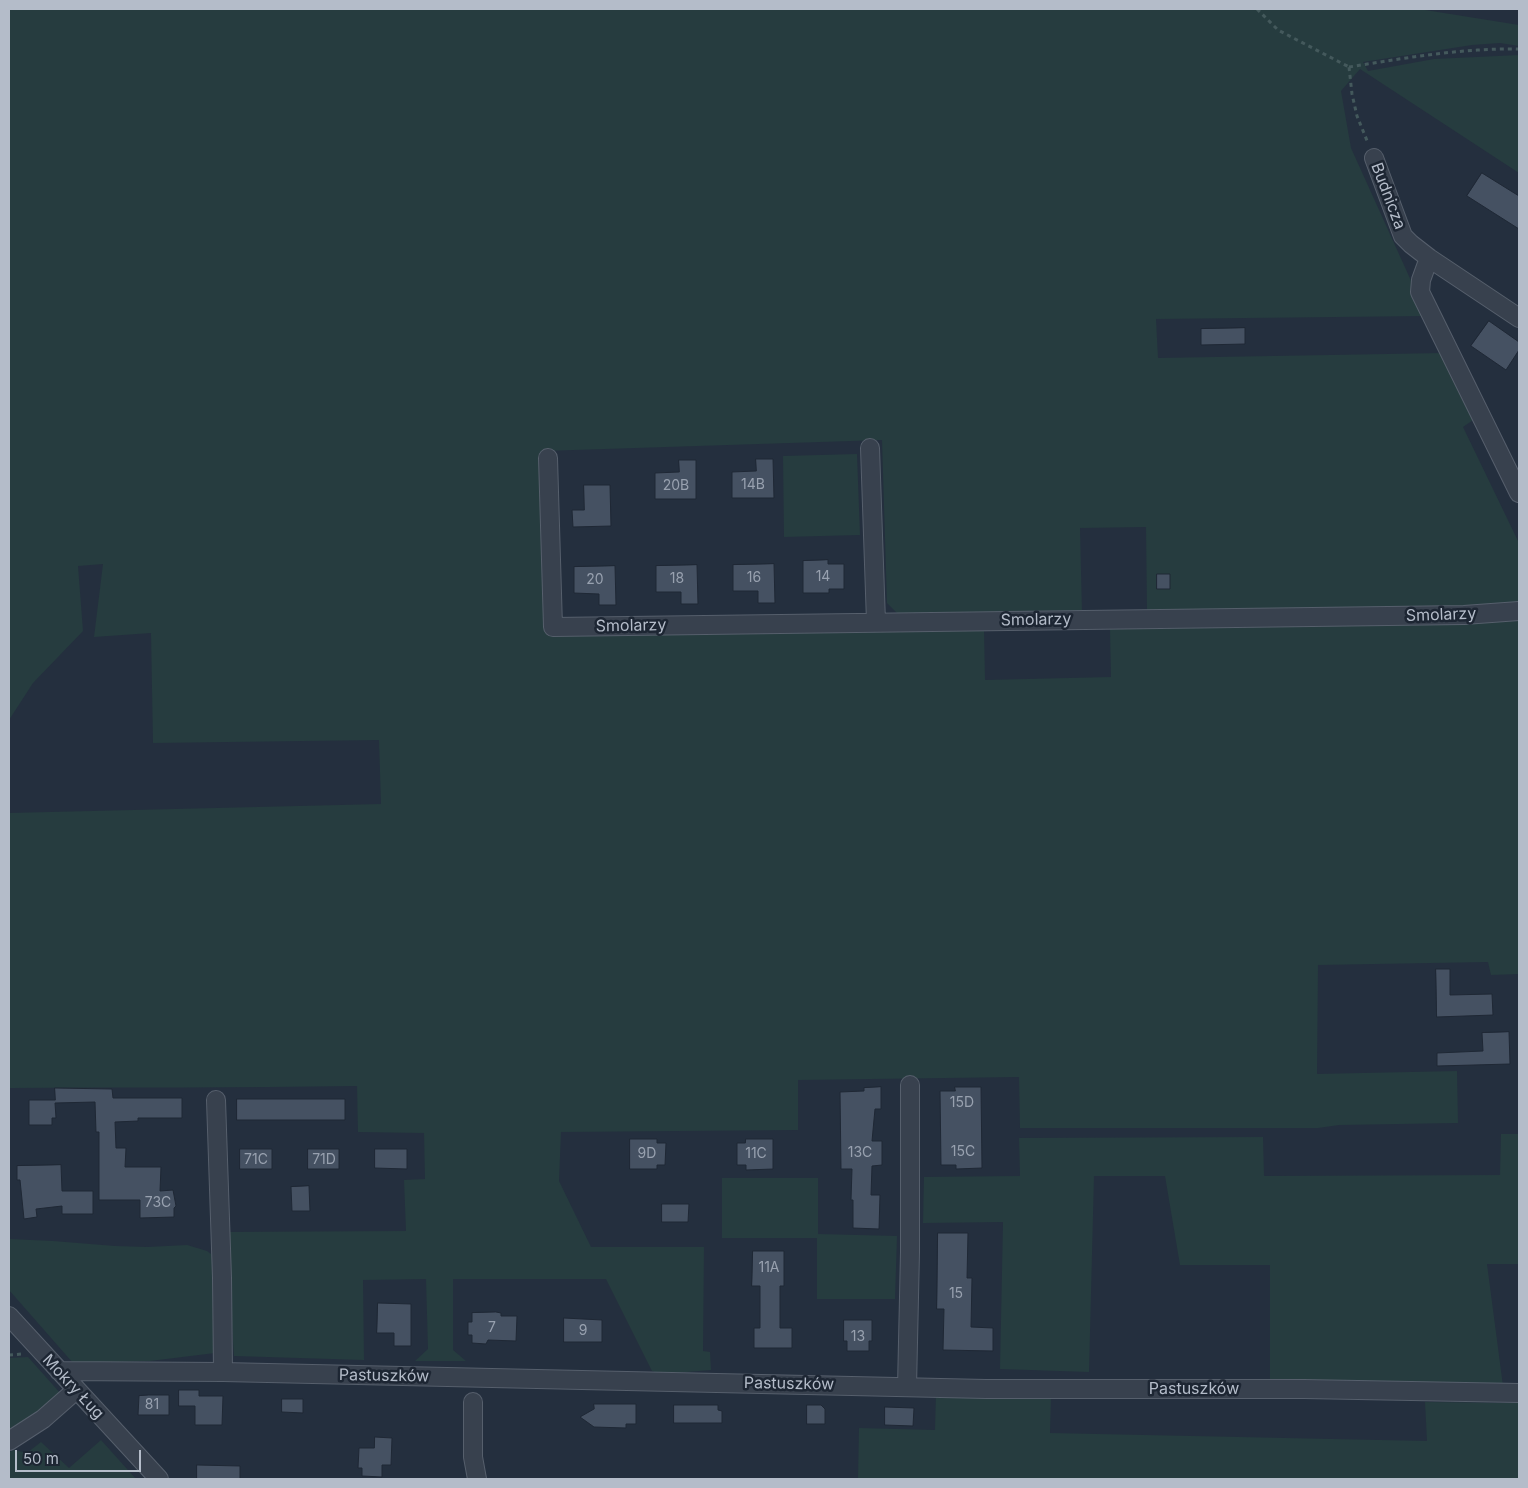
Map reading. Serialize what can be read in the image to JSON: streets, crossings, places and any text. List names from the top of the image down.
{
  "streets": {
    "street": [
      "Budnicza",
      "Smolarzy",
      "Pastuszków",
      "Mokry Ług"
    ]
  },
  "crossings": [
    ["Pastuszków", "Mokry Ług"]
  ],
  "house_numbers": [
    "14B",
    "20B",
    "14",
    "16",
    "18",
    "20",
    "15D",
    "15C",
    "13C",
    "9D",
    "11C",
    "71C",
    "71D",
    "73C",
    "11A",
    "15",
    "7",
    "9",
    "13",
    "81"
  ],
  "scale_bar": "50 m"
}
